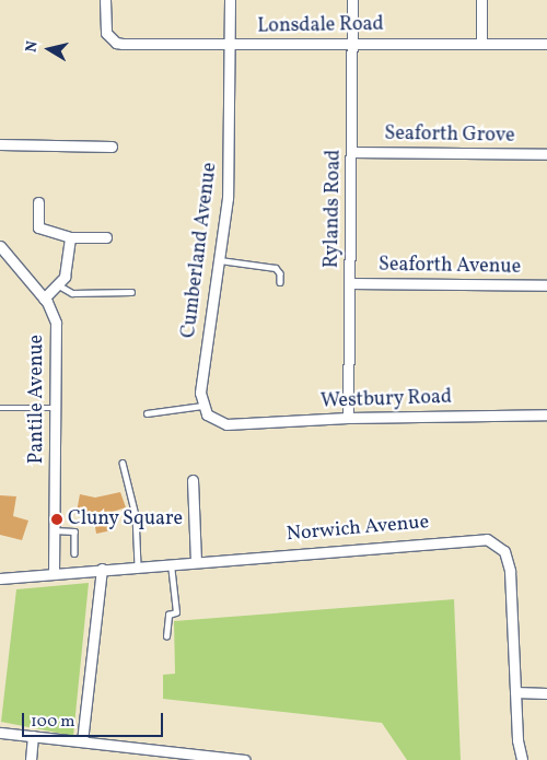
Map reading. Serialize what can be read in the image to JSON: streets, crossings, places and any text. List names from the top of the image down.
{
  "streets": {
    "street": [
      "Lonsdale Road",
      "Seaforth Grove",
      "Rylands Road",
      "Cumberland Avenue",
      "Seaforth Avenue",
      "Pantile Avenue",
      "Westbury Road",
      "Norwich Avenue"
    ]
  },
  "crossings": [
    ["Lonsdale Road", "Rylands Road"],
    ["Lonsdale Road", "Cumberland Avenue"],
    ["Seaforth Grove", "Rylands Road"],
    ["Rylands Road", "Seaforth Avenue"],
    ["Rylands Road", "Westbury Road"],
    ["Cumberland Avenue", "Westbury Road"],
    ["Pantile Avenue", "Norwich Avenue"]
  ],
  "places": ["Cluny Square"],
  "scale_bar": "100 m",
  "north": "left"
}
